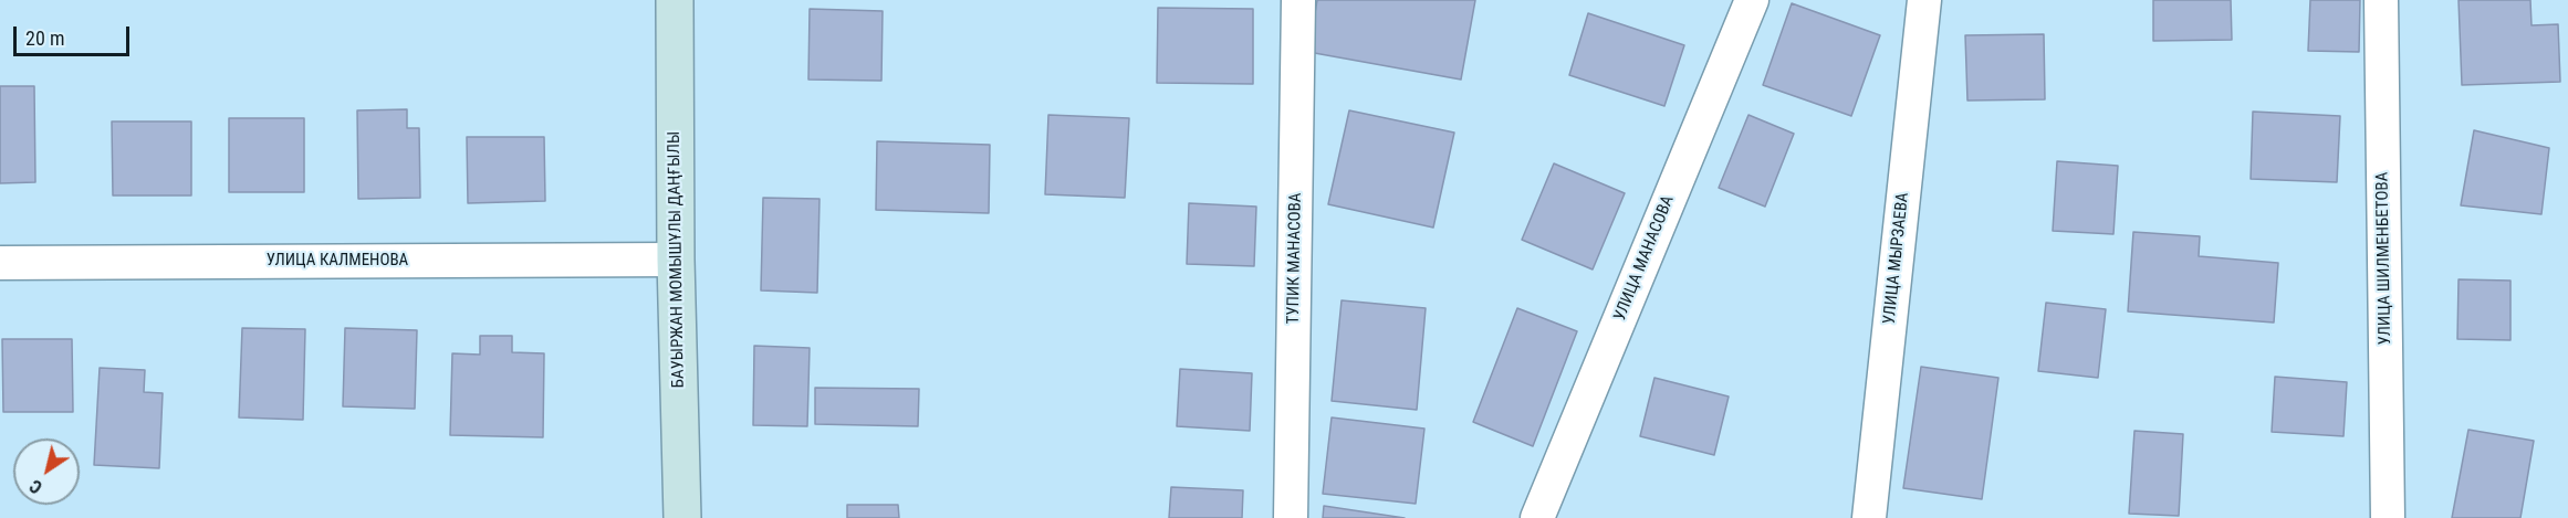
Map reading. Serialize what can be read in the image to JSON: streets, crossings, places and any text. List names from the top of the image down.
{
  "streets": {
    "main road": ["БАУЫРЖАН МОМЫШҰЛЫ ДАҢҒЫЛЫ"],
    "street": [
      "ТУПИК МАНАСОВА",
      "УЛИЦА МАНАСОВА",
      "УЛИЦА МЫРЗАЕВА",
      "УЛИЦА ШИЛМЕНБЕТОВА",
      "УЛИЦА КАЛМЕНОВА"
    ]
  },
  "crossings": [
    ["БАУЫРЖАН МОМЫШҰЛЫ ДАҢҒЫЛЫ", "УЛИЦА КАЛМЕНОВА"]
  ],
  "scale_bar": "20 m",
  "north": "bottom left"
}
